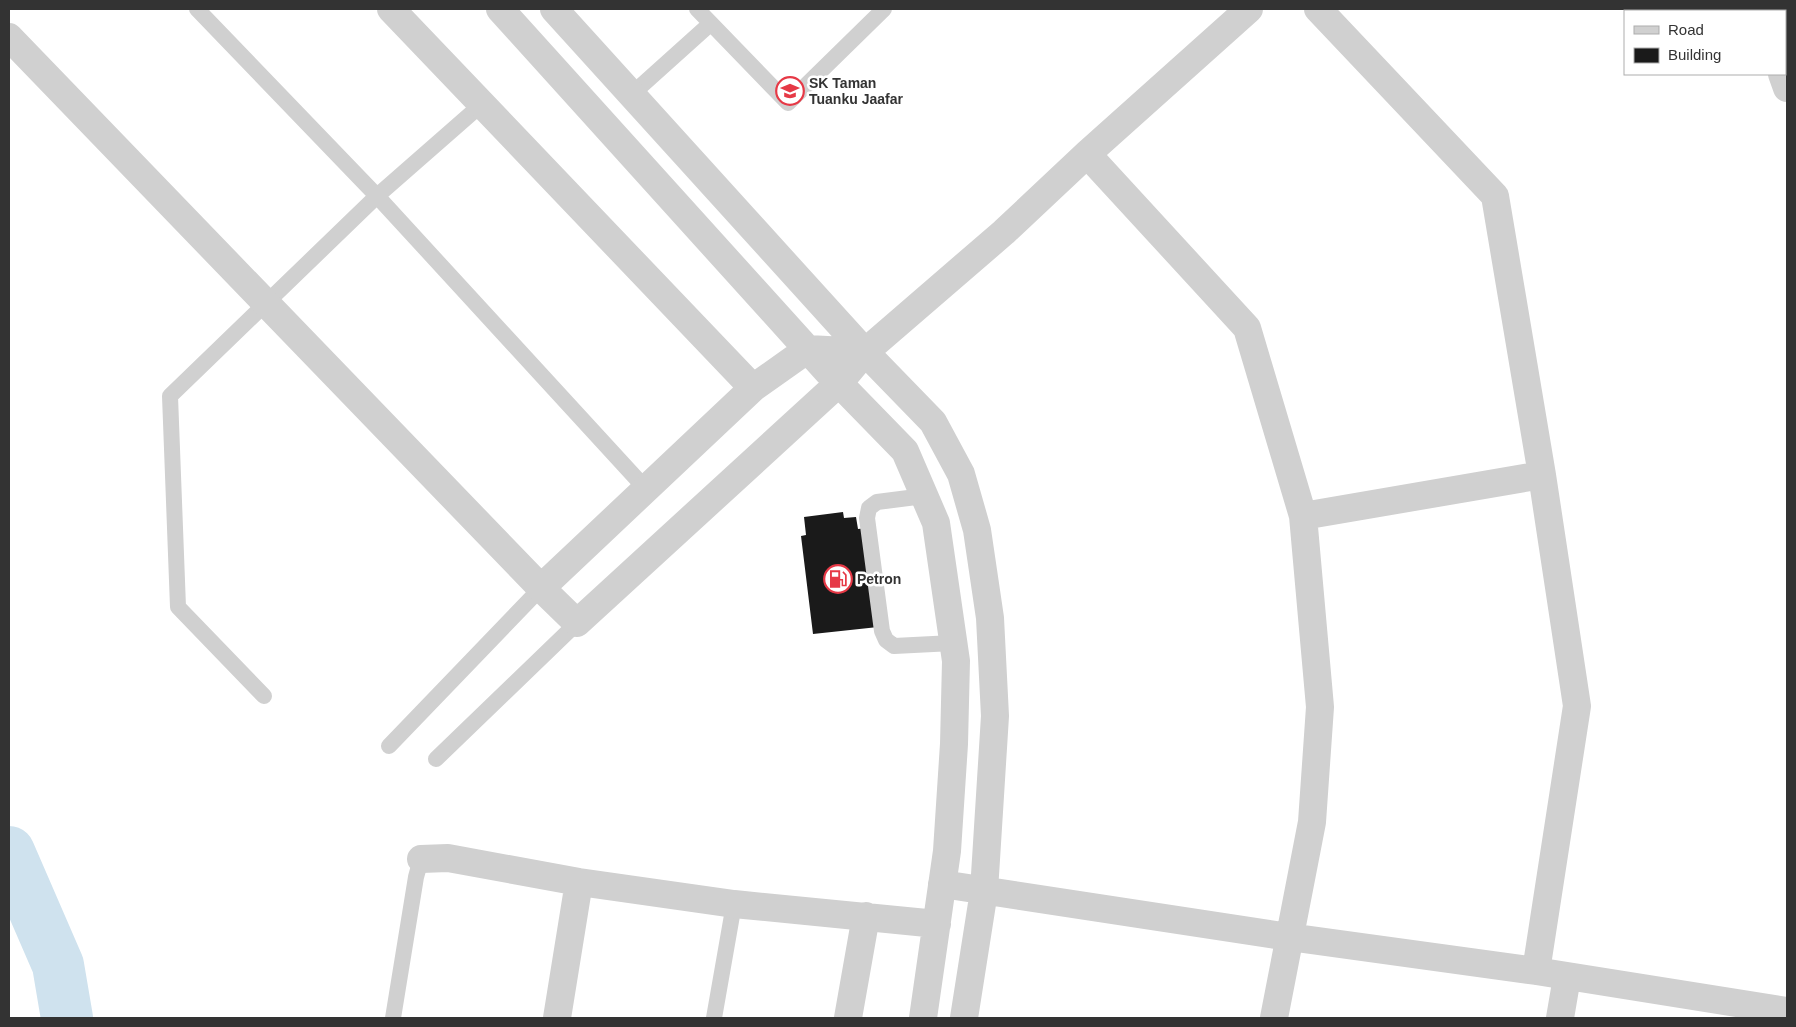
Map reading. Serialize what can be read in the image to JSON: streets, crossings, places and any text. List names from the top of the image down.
{
  "places": {
    "school or university": ["SK Taman Tuanku Jaafar"],
    "fuel station": ["Petron"]
  },
  "legend": ["Road", "Building"]
}
